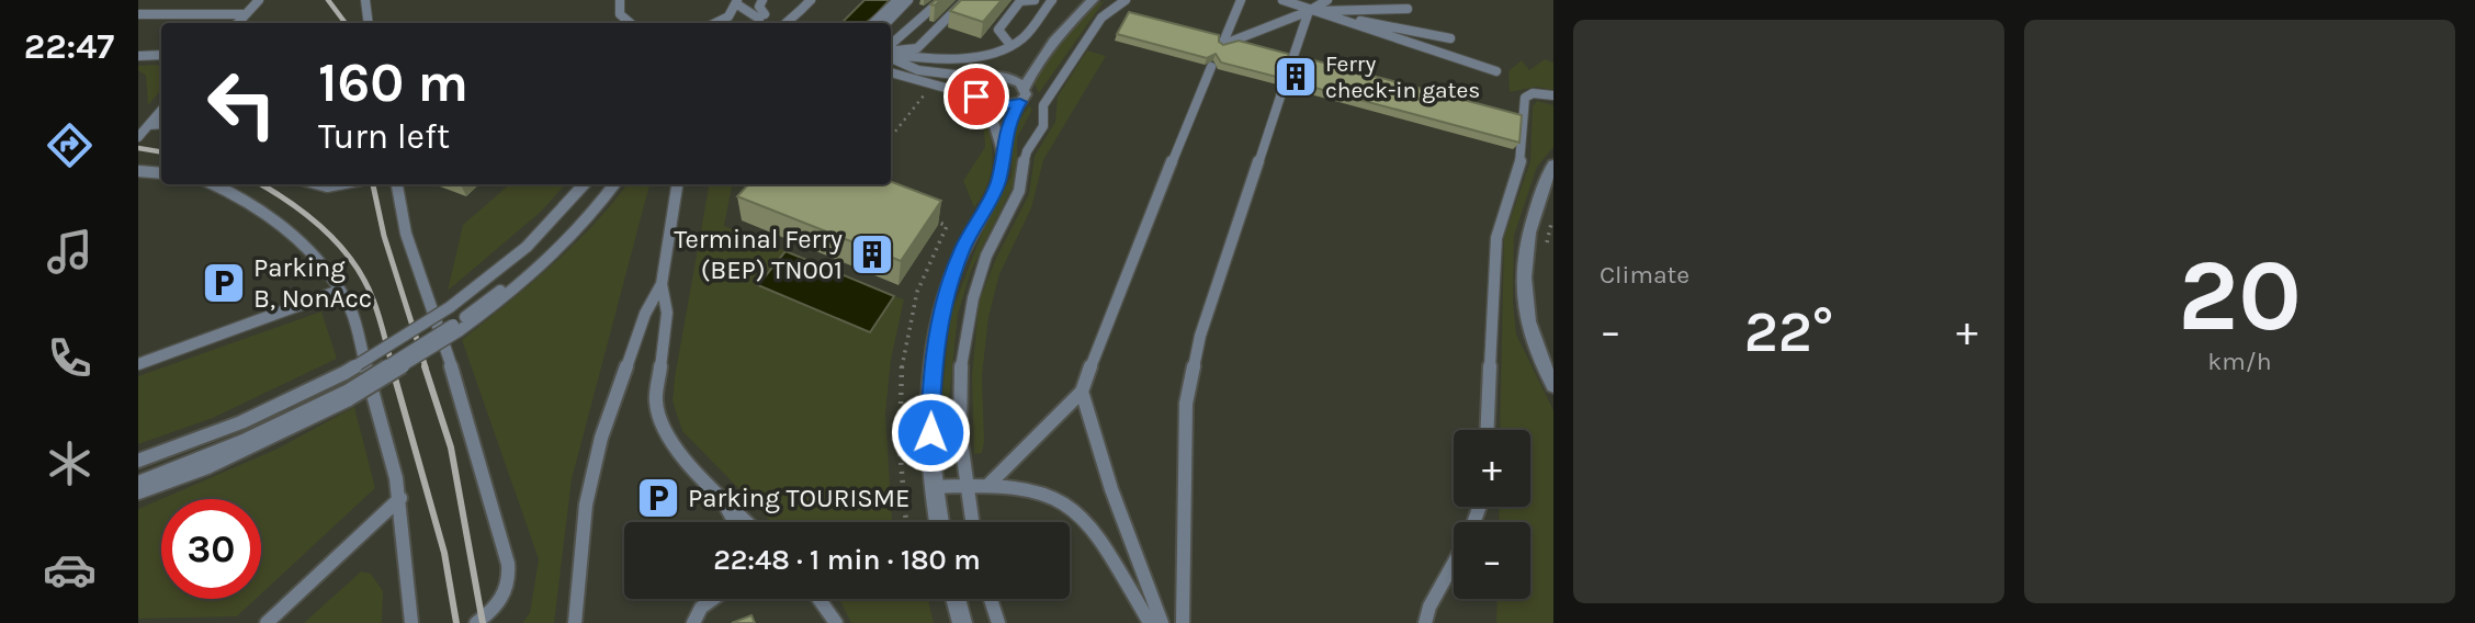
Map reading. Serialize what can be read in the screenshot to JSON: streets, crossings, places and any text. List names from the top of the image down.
{
  "places": {
    "building": ["Ferry check-in gates", "Terminal Ferry (BEP) TN001"],
    "parking": ["Parking B, NonAcc", "Parking TOURISME"]
  },
  "page": {
    "tabs": "22:47",
    "tile": [
      "Climate",
      ["20", "km/h"]
    ],
    "turn": ["160 m", "Turn left"],
    "heat": ["−", "22°", "+"],
    "map_buttons": ["+", "−"],
    "limit": "30",
    "trip": "22:48 · 1 min · 180 m"
  }
}
